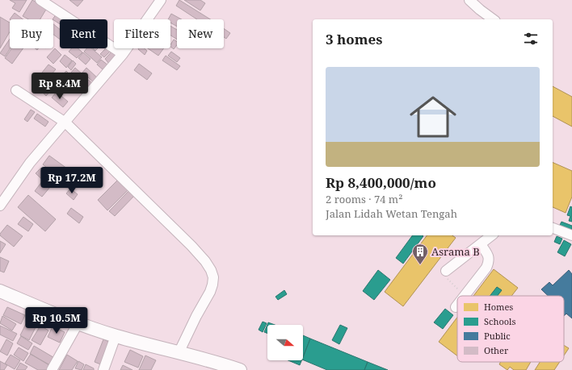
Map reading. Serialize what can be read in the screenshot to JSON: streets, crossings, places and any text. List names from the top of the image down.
{
  "places": {
    "building": ["Asrama B"]
  },
  "legend": [
    "Homes",
    "Schools",
    "Public",
    "Other"
  ],
  "north": "right",
  "page": {
    "chip": [
      "Buy",
      "Rent",
      "Filters",
      "New"
    ],
    "heading": "3 homes",
    "list": [
      {
        "name": "Rp 8,400,000/mo",
        "note": "2 rooms · 74 m² · Jalan Lidah Wetan Tengah"
      }
    ],
    "price": ["Rp 8.4M", "Rp 17.2M", "Rp 10.5M"]
  }
}
